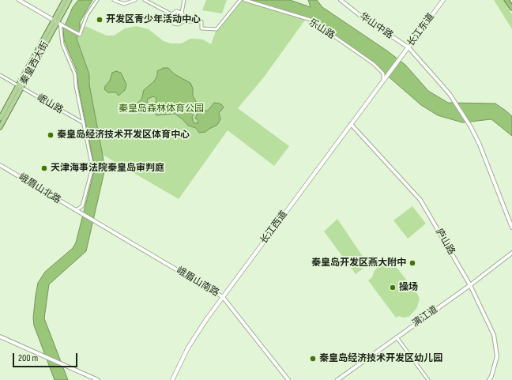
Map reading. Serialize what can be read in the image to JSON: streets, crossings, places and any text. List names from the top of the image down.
{
  "streets": {
    "main road": ["长江东道", "秦皇西大街", "长江西道"],
    "street": [
      "华山中路",
      "乐山路",
      "岷山路",
      "峨眉山北路",
      "庐山路",
      "峨眉山南路",
      "漓江道"
    ]
  },
  "crossings": [
    ["华山中路", "长江东道"],
    ["乐山路", "长江东道"],
    ["乐山路", "长江西道"],
    ["长江东道", "长江西道"],
    ["秦皇西大街", "岷山路"],
    ["峨眉山北路", "峨眉山南路"],
    ["长江西道", "庐山路"],
    ["长江西道", "峨眉山南路"],
    ["庐山路", "漓江道"]
  ],
  "parks": ["秦皇岛森林体育公园"],
  "places": [
    "开发区青少年活动中心",
    "秦皇岛经济技术开发区体育中心",
    "天津海事法院秦皇岛审判庭",
    "秦皇岛开发区燕大附中",
    "操场",
    "秦皇岛经济技术开发区幼儿园"
  ],
  "scale_bar": "200 m"
}
